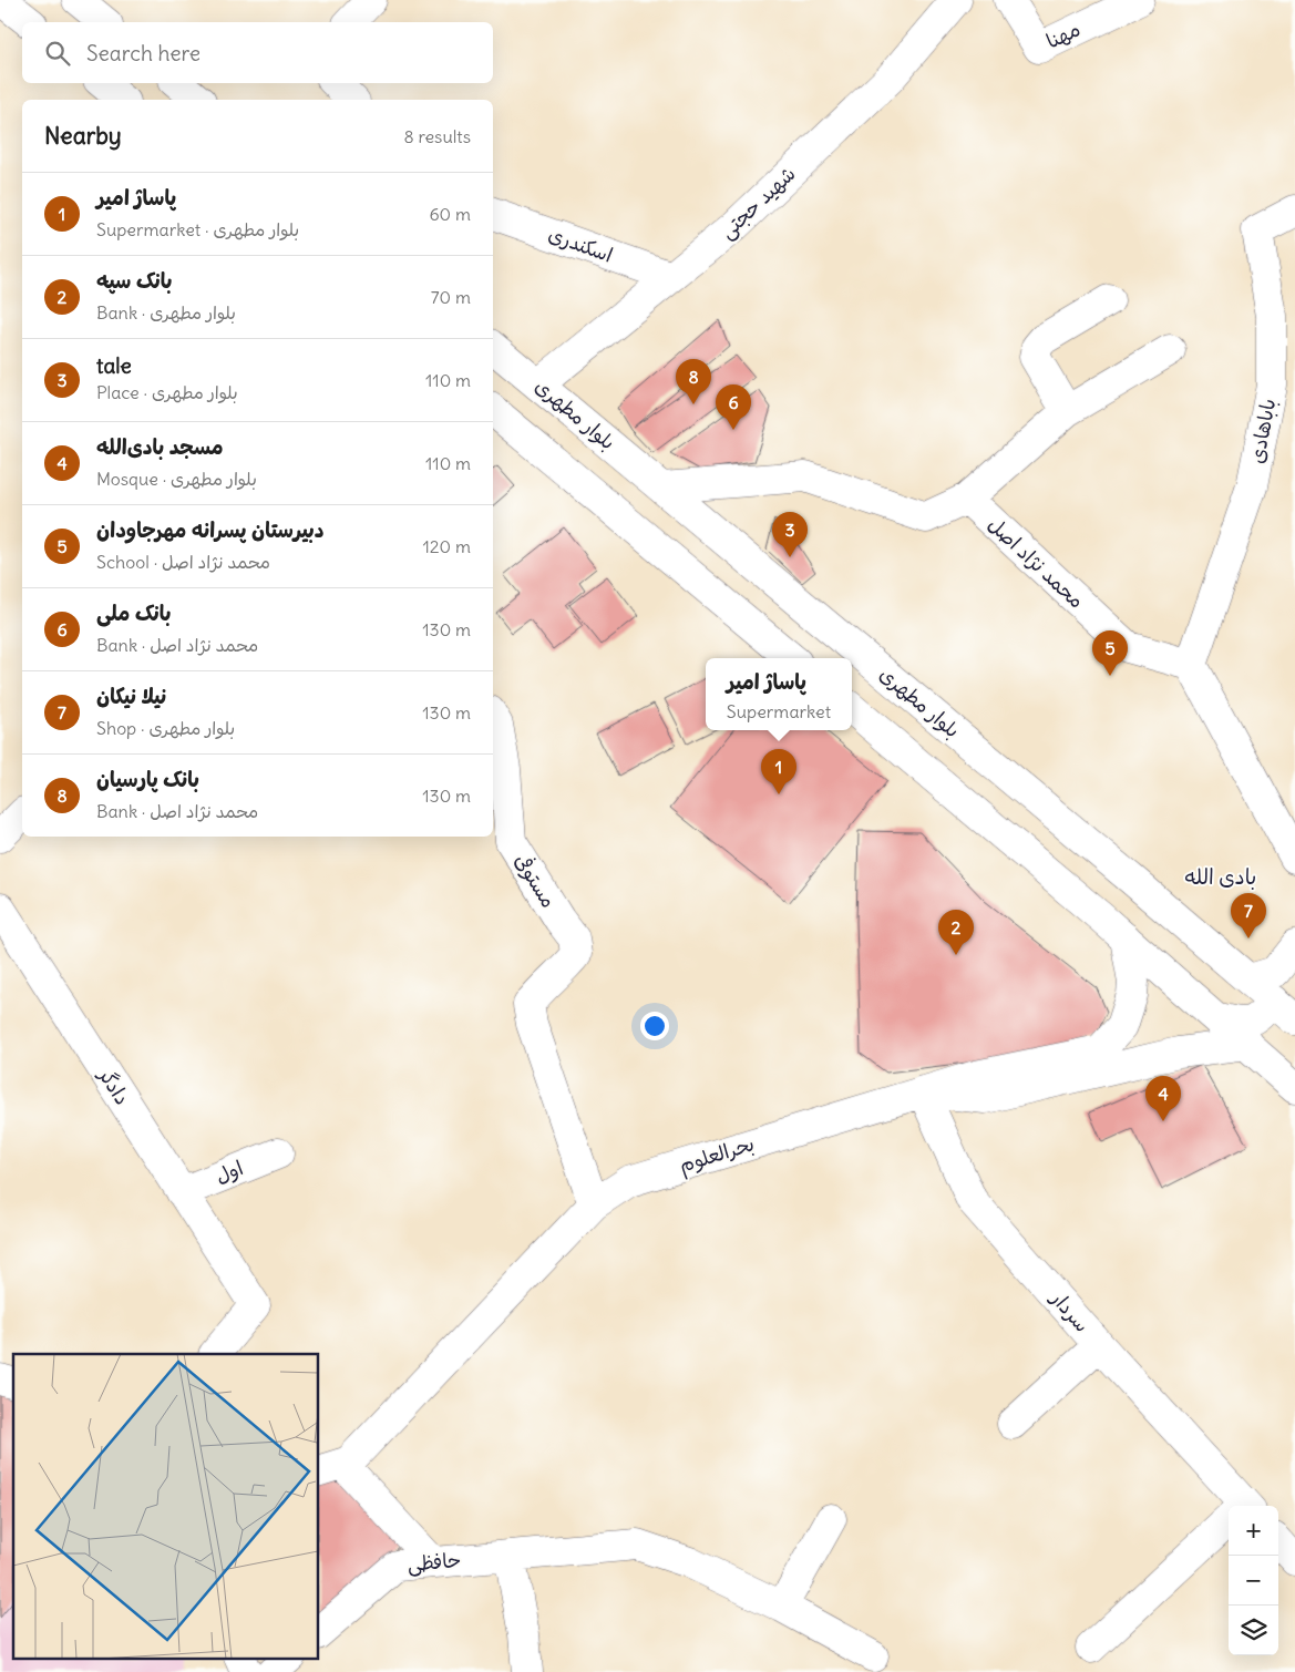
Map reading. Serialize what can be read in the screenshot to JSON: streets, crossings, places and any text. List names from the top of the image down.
{
  "streets": {
    "street": [
      "مهنا",
      "شهید حجتی",
      "اسکندری",
      "بلوار مطهری",
      "باباهادی",
      "محمد نژاد اصل",
      "مستوفی",
      "دادگر",
      "بحرالعلوم",
      "اول",
      "سردار",
      "حافظی"
    ]
  },
  "crossings": [
    ["شهید حجتی", "اسکندری"],
    ["شهید حجتی", "بلوار مطهری"],
    ["باباهادی", "محمد نژاد اصل"],
    ["مستوفی", "بحرالعلوم"],
    ["دادگر", "اول"],
    ["بحرالعلوم", "سردار"]
  ],
  "districts": ["بادی الله"],
  "page": {
    "search": "Search here",
    "heading": ["Nearby", "8 results"],
    "list": [
      {
        "mark": "1",
        "name": "پاساژ امیر",
        "note": "Supermarket · بلوار مطهری",
        "value": "60 m"
      },
      {
        "mark": "2",
        "name": "بانک سپه",
        "note": "Bank · بلوار مطهری",
        "value": "70 m"
      },
      {
        "mark": "3",
        "name": "tale",
        "note": "Place · بلوار مطهری",
        "value": "110 m"
      },
      {
        "mark": "4",
        "name": "مسجد بادی‌الله",
        "note": "Mosque · بلوار مطهری",
        "value": "110 m"
      },
      {
        "mark": "5",
        "name": "دبیرستان پسرانه مهرجاودان",
        "note": "School · محمد نژاد اصل",
        "value": "120 m"
      },
      {
        "mark": "6",
        "name": "بانک ملی",
        "note": "Bank · محمد نژاد اصل",
        "value": "130 m"
      },
      {
        "mark": "7",
        "name": "نیلا نیکان",
        "note": "Shop · بلوار مطهری",
        "value": "130 m"
      },
      {
        "mark": "8",
        "name": "بانک پارسیان",
        "note": "Bank · محمد نژاد اصل",
        "value": "130 m"
      }
    ],
    "pins": [
      "8",
      "6",
      "3",
      "5",
      "1",
      "7",
      "2",
      "4"
    ],
    "popup": ["پاساژ امیر", "Supermarket"],
    "map_buttons": ["+", "−"]
  }
}
